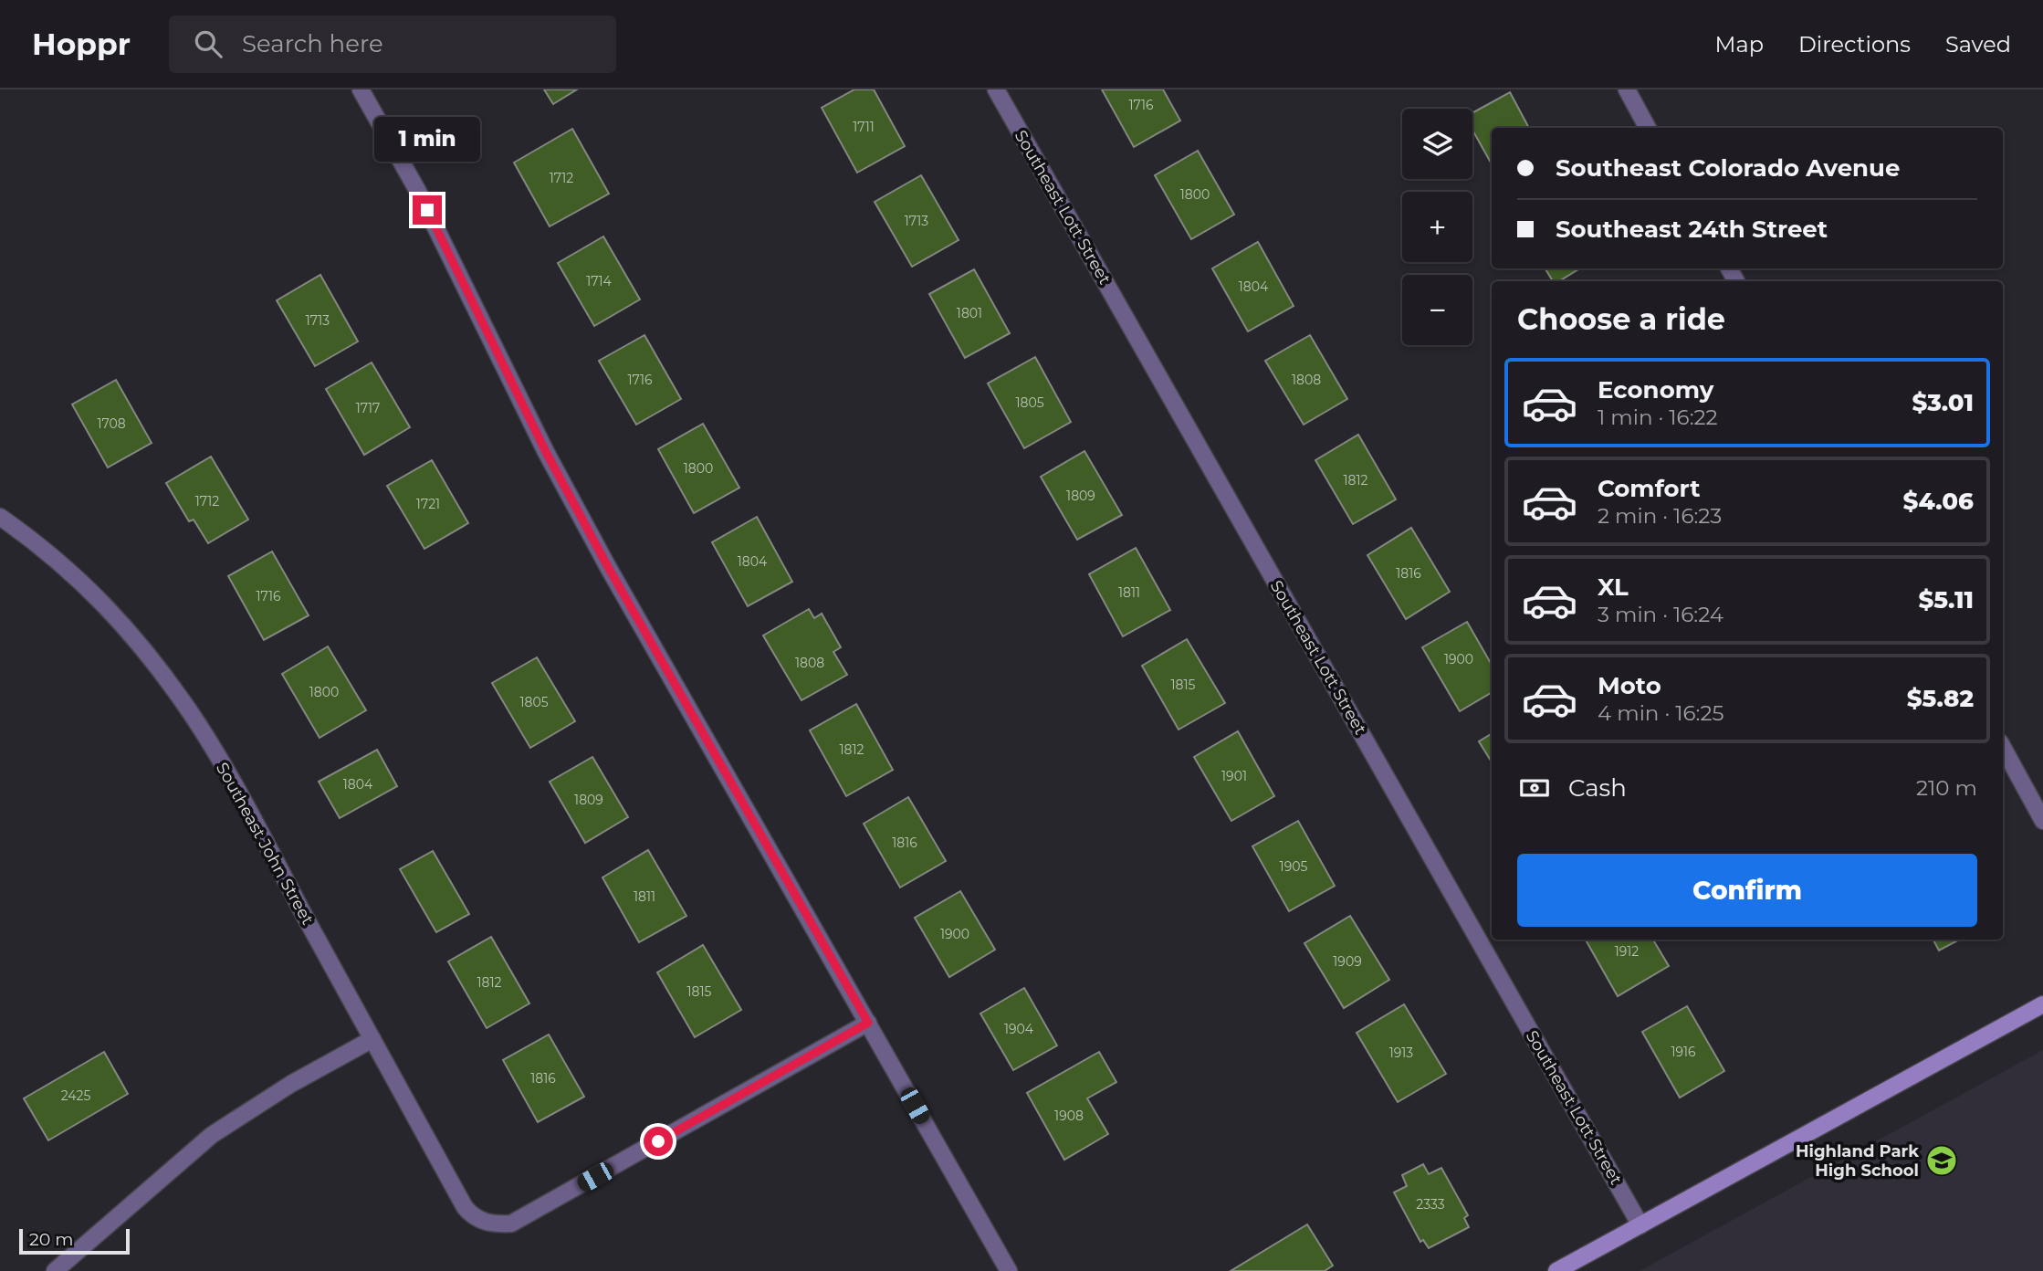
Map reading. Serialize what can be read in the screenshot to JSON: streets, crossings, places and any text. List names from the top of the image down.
{
  "streets": {
    "street": ["Southeast Lott Street", "Southeast John Street"]
  },
  "places": {
    "school or university": ["Highland Park High School"]
  },
  "house_numbers": [
    "1716",
    "1711",
    "1712",
    "1800",
    "1713",
    "1714",
    "1804",
    "1801",
    "1713",
    "1716",
    "1808",
    "1805",
    "1717",
    "1708",
    "1800",
    "1812",
    "1809",
    "1712",
    "1721",
    "1804",
    "1816",
    "1811",
    "1716",
    "1900",
    "1808",
    "1815",
    "1800",
    "1805",
    "1812",
    "1901",
    "1804",
    "1809",
    "1816",
    "1905",
    "1811",
    "1900",
    "1912",
    "1909",
    "1812",
    "1815",
    "1904",
    "1916",
    "1913",
    "1816",
    "2425",
    "1908",
    "2333"
  ],
  "scale_bar": "20 m",
  "page": {
    "header": "Hoppr",
    "search": "Search here",
    "nav": ["Map", "Directions", "Saved"],
    "map_buttons": ["+", "−"],
    "bubble": "1 min",
    "banner": ["Southeast Colorado Avenue", "Southeast 24th Street"],
    "heading": "Choose a ride",
    "list": [
      {
        "name": "Economy",
        "note": "1 min · 16:22",
        "value": "$3.01"
      },
      {
        "name": "Comfort",
        "note": "2 min · 16:23",
        "value": "$4.06"
      },
      {
        "name": "XL",
        "note": "3 min · 16:24",
        "value": "$5.11"
      },
      {
        "name": "Moto",
        "note": "4 min · 16:25",
        "value": "$5.82"
      }
    ],
    "pay": ["Cash", "210 m"],
    "buttons": "Confirm",
    "scale": "20 m"
  }
}
